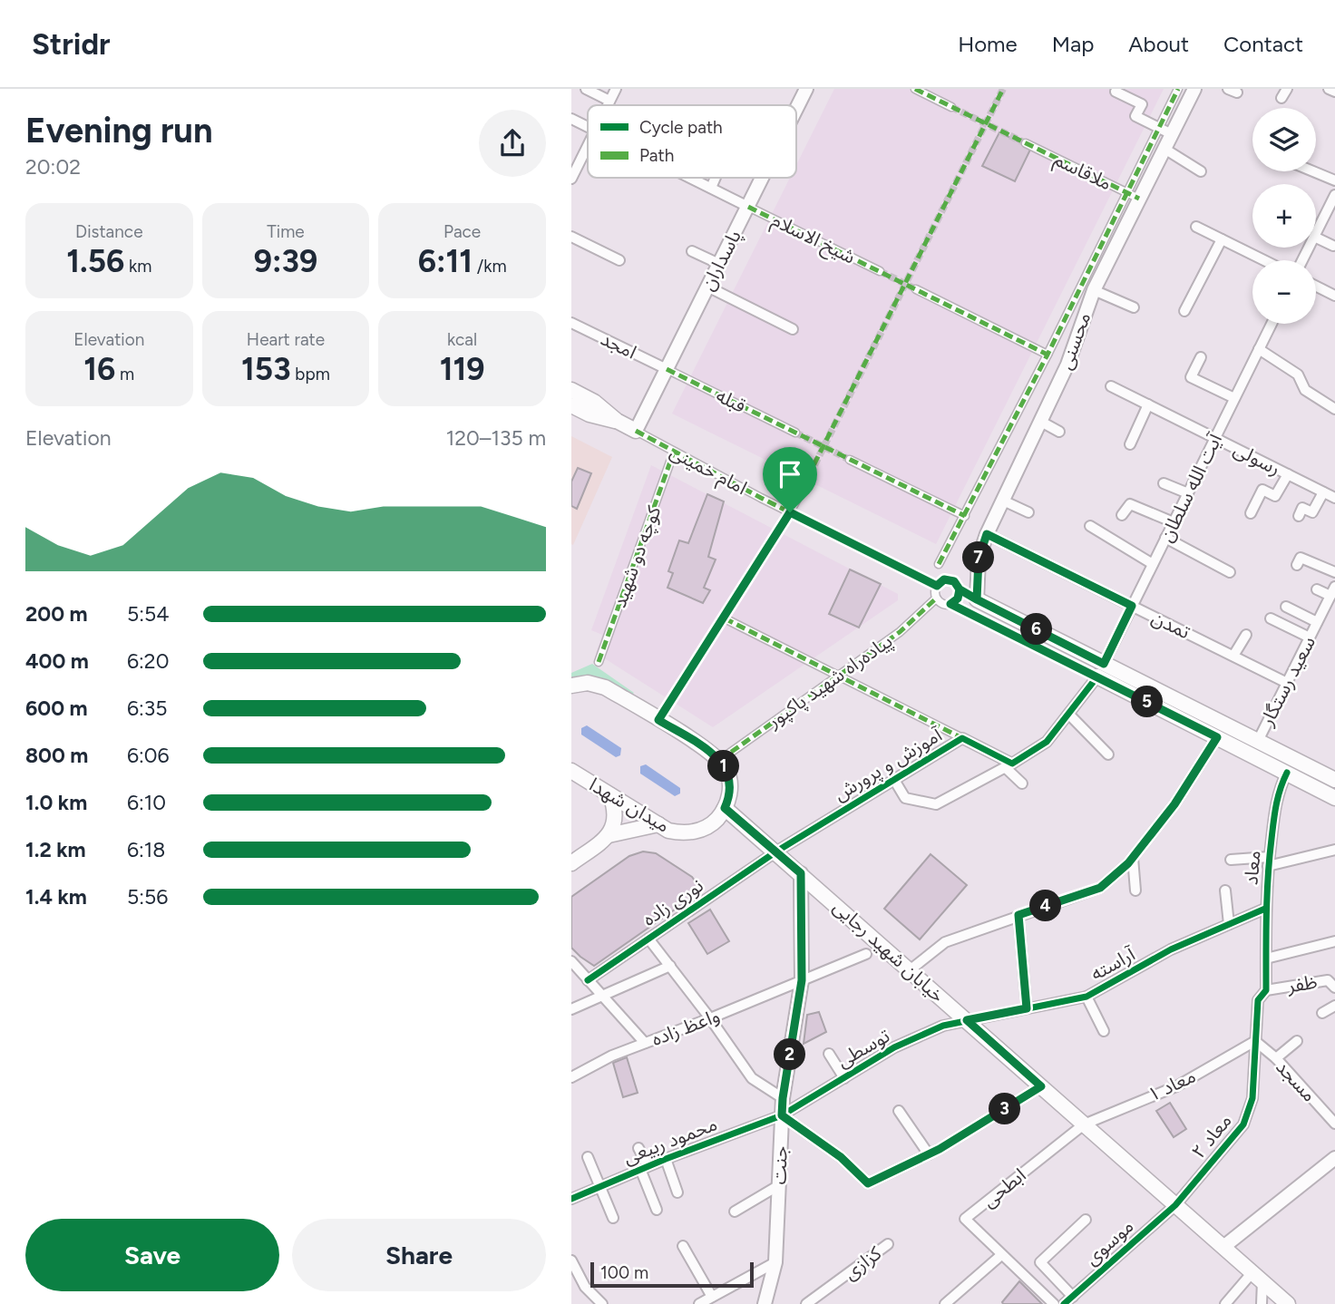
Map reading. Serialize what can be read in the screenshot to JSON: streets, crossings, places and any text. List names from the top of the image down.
{
  "streets": {
    "main road": ["امام خمینی", "میدان شهدا", "خیابان شهید رجایی"],
    "street": [
      "ملاقاسم",
      "شیخ الاسلام",
      "پاسداران",
      "محسنی",
      "امجد",
      "قبله",
      "رسولی",
      "آیت الله سلطان",
      "کوچه دو شهید",
      "تمدن",
      "پیاده‌راه شهید پاکپور",
      "سعید رستگار",
      "آموزش و پرورش",
      "معاد",
      "نوری زاده",
      "آراسته",
      "ظفر",
      "واعظ زاده",
      "توسطی",
      "مسجد",
      "معاد ۱",
      "معاد ۲",
      "محمود ربیعی",
      "جنت",
      "ابطحی",
      "موسوی",
      "کزازی"
    ]
  },
  "crossings": [
    ["ملاقاسم", "محسنی"],
    ["شیخ الاسلام", "پاسداران"],
    ["پاسداران", "امجد"],
    ["پاسداران", "قبله"],
    ["پاسداران", "امام خمینی"],
    ["محسنی", "تمدن"],
    ["امجد", "قبله"],
    ["رسولی", "آیت الله سلطان"],
    ["امام خمینی", "کوچه دو شهید"],
    ["امام خمینی", "پیاده‌راه شهید پاکپور"],
    ["آیت الله سلطان", "تمدن"],
    ["تمدن", "سعید رستگار"],
    ["آموزش و پرورش", "نوری زاده"],
    ["آموزش و پرورش", "خیابان شهید رجایی"],
    ["میدان شهدا", "خیابان شهید رجایی"],
    ["معاد", "آراسته"],
    ["معاد", "ظفر"],
    ["معاد", "مسجد"],
    ["معاد", "معاد ۱"],
    ["معاد", "معاد ۲"],
    ["نوری زاده", "خیابان شهید رجایی"],
    ["خیابان شهید رجایی", "آراسته"],
    ["خیابان شهید رجایی", "توسطی"],
    ["خیابان شهید رجایی", "معاد ۱"],
    ["خیابان شهید رجایی", "معاد ۲"],
    ["خیابان شهید رجایی", "جنت"],
    ["خیابان شهید رجایی", "ابطحی"],
    ["خیابان شهید رجایی", "موسوی"],
    ["آراسته", "توسطی"],
    ["واعظ زاده", "جنت"],
    ["توسطی", "محمود ربیعی"],
    ["توسطی", "جنت"],
    ["مسجد", "معاد ۱"],
    ["مسجد", "معاد ۲"],
    ["معاد ۱", "معاد ۲"],
    ["معاد ۱", "ابطحی"],
    ["معاد ۲", "موسوی"],
    ["محمود ربیعی", "جنت"]
  ],
  "legend": ["Cycle path", "Path"],
  "scale_bar": "100 m",
  "page": {
    "header": "Stridr",
    "nav": [
      "Home",
      "Map",
      "About",
      "Contact"
    ],
    "heading": ["Evening run", "20:02"],
    "map_buttons": ["+", "−"],
    "stats": [
      ["Distance", "1.56 km"],
      ["Time", "9:39"],
      ["Pace", "6:11 /km"],
      ["Elevation", "16 m"],
      ["Heart rate", "153 bpm"],
      ["kcal", "119"]
    ],
    "chart": ["Elevation", "120–135 m"],
    "pins": [
      "7",
      "6",
      "5",
      "1",
      "4",
      "2",
      "3"
    ],
    "list": [
      {
        "name": "200 m",
        "note": "5:54"
      },
      {
        "name": "400 m",
        "note": "6:20"
      },
      {
        "name": "600 m",
        "note": "6:35"
      },
      {
        "name": "800 m",
        "note": "6:06"
      },
      {
        "name": "1.0 km",
        "note": "6:10"
      },
      {
        "name": "1.2 km",
        "note": "6:18"
      },
      {
        "name": "1.4 km",
        "note": "5:56"
      }
    ],
    "buttons": ["Save", "Share"],
    "scale": "100 m"
  }
}
